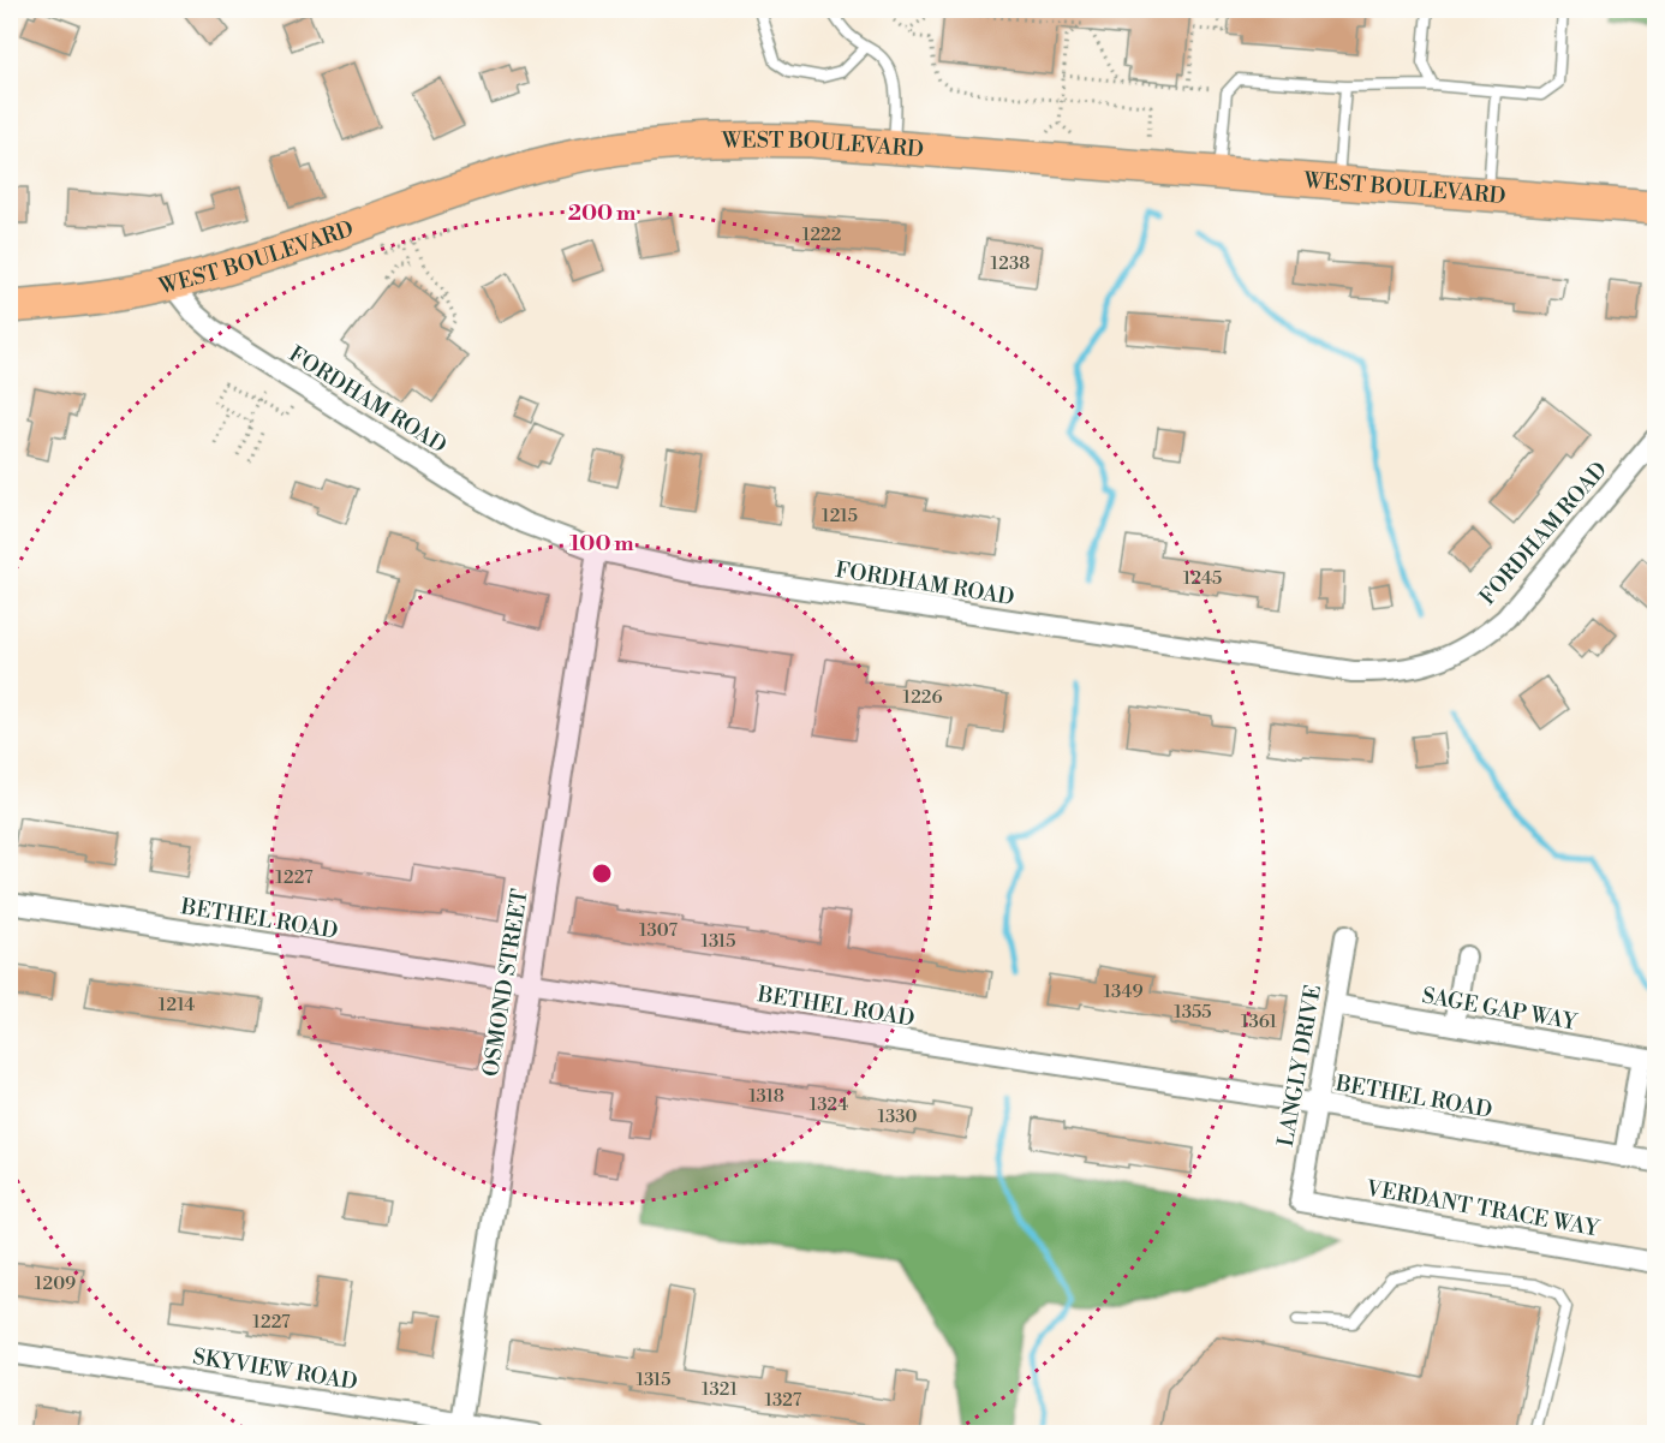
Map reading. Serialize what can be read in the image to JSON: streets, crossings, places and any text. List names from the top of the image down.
{
  "streets": {
    "main road": ["WEST BOULEVARD"],
    "street": [
      "FORDHAM ROAD",
      "BETHEL ROAD",
      "OSMOND STREET",
      "SAGE GAP WAY",
      "LANGLY DRIVE",
      "VERDANT TRACE WAY",
      "SKYVIEW ROAD"
    ]
  },
  "crossings": [
    ["WEST BOULEVARD", "FORDHAM ROAD"],
    ["FORDHAM ROAD", "OSMOND STREET"],
    ["BETHEL ROAD", "OSMOND STREET"],
    ["BETHEL ROAD", "LANGLY DRIVE"],
    ["OSMOND STREET", "SKYVIEW ROAD"],
    ["SAGE GAP WAY", "LANGLY DRIVE"],
    ["LANGLY DRIVE", "VERDANT TRACE WAY"]
  ],
  "house_numbers": [
    "1222",
    "1238",
    "1215",
    "1245",
    "1226",
    "1227",
    "1307",
    "1315",
    "1349",
    "1214",
    "1355",
    "1361",
    "1318",
    "1324",
    "1330",
    "1209",
    "1227",
    "1315",
    "1321",
    "1327"
  ],
  "rings": ["200 m", "100 m"]
}
